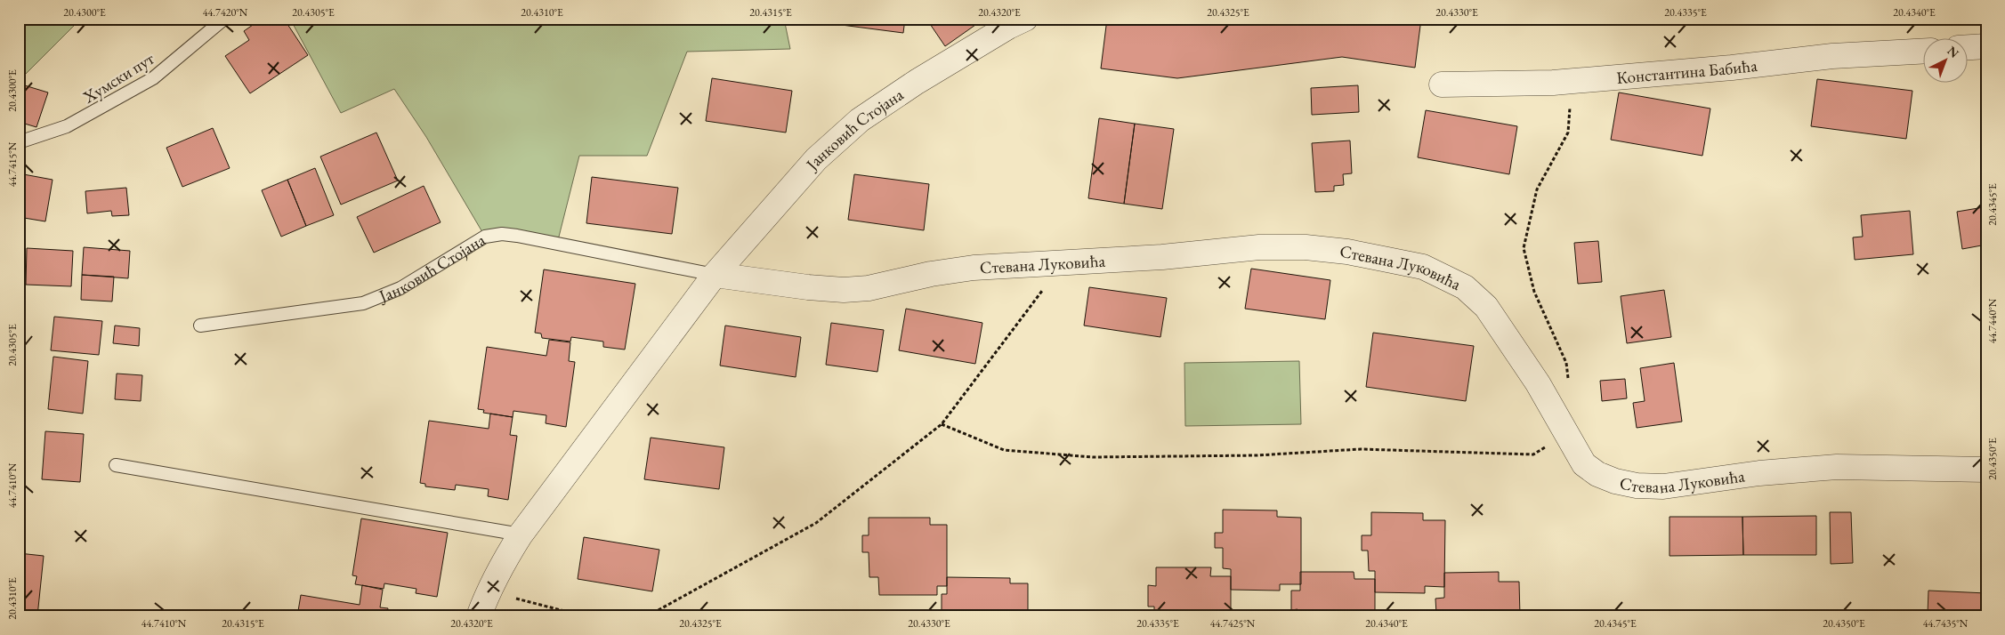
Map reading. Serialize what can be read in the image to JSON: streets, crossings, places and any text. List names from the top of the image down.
{
  "streets": {
    "street": ["Константина Бабића", "Јанковић Стојана", "Стевана Луковића"],
    "lane": ["Хумски пут"]
  },
  "crossings": [
    ["Јанковић Стојана", "Стевана Луковића"]
  ],
  "north": "top right",
  "coordinates": [
    "20.4300°E",
    "44.7420°N",
    "20.4305°E",
    "20.4310°E",
    "20.4315°E",
    "20.4320°E",
    "20.4325°E",
    "20.4330°E",
    "20.4335°E",
    "20.4340°E",
    "44.7415°N",
    "20.4345°E",
    "44.7440°N",
    "20.4350°E",
    "44.7410°N",
    "44.7425°N",
    "44.7435°N"
  ]
}
